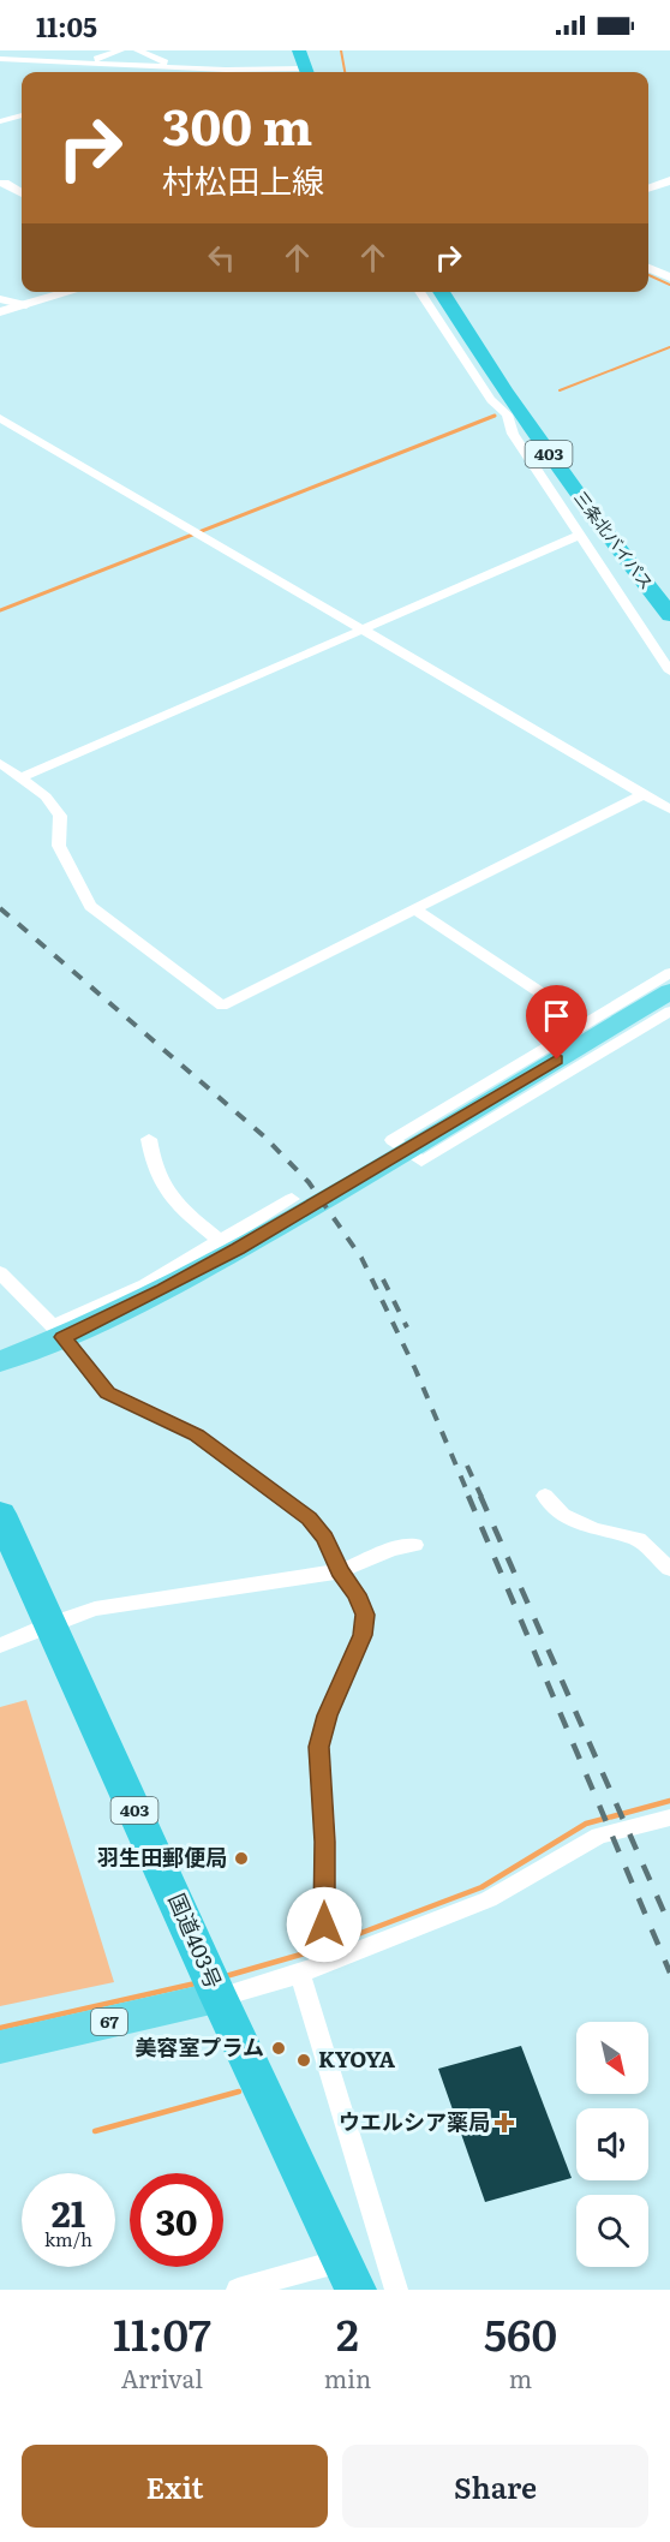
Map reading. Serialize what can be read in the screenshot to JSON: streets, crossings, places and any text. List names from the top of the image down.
{
  "streets": {
    "highway": ["403", "三条北バイパス", "国道403号"],
    "main road": ["67"]
  },
  "crossings": [
    ["国道403号", "67"]
  ],
  "places": {
    "other": ["羽生田郵便局", "美容室プラム", "KYOYA"],
    "health": ["ウエルシア薬局"]
  },
  "north": "bottom right",
  "page": {
    "status": "11:05",
    "turn": ["300 m", "村松田上線"],
    "speed": "21 km/h",
    "limit": "30",
    "eta": [
      "11:07",
      "Arrival",
      "2",
      "min",
      "560",
      "m"
    ],
    "buttons": ["Exit", "Share"]
  }
}
